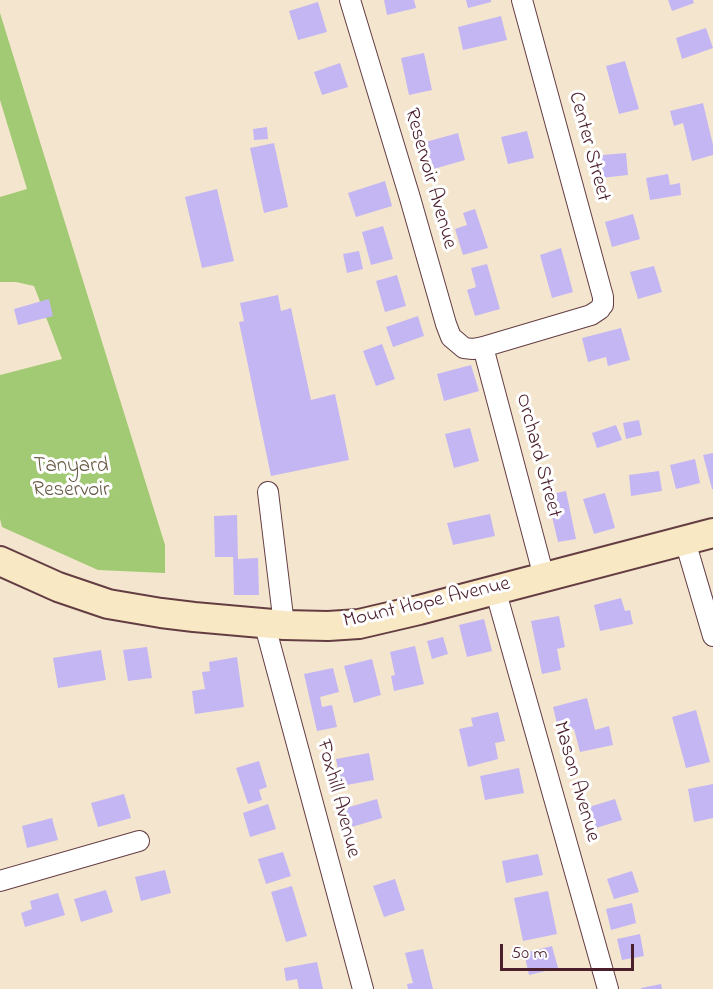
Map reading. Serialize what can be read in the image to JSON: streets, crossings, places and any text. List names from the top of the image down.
{
  "streets": {
    "street": [
      "Center Street",
      "Reservoir Avenue",
      "Orchard Street",
      "Mount Hope Avenue",
      "Mason Avenue",
      "Foxhill Avenue"
    ]
  },
  "crossings": [
    ["Center Street", "Reservoir Avenue"],
    ["Center Street", "Orchard Street"],
    ["Reservoir Avenue", "Orchard Street"],
    ["Orchard Street", "Mount Hope Avenue"],
    ["Mount Hope Avenue", "Mason Avenue"],
    ["Mount Hope Avenue", "Foxhill Avenue"]
  ],
  "parks": ["Tanyard Reservoir"],
  "scale_bar": "50 m"
}
